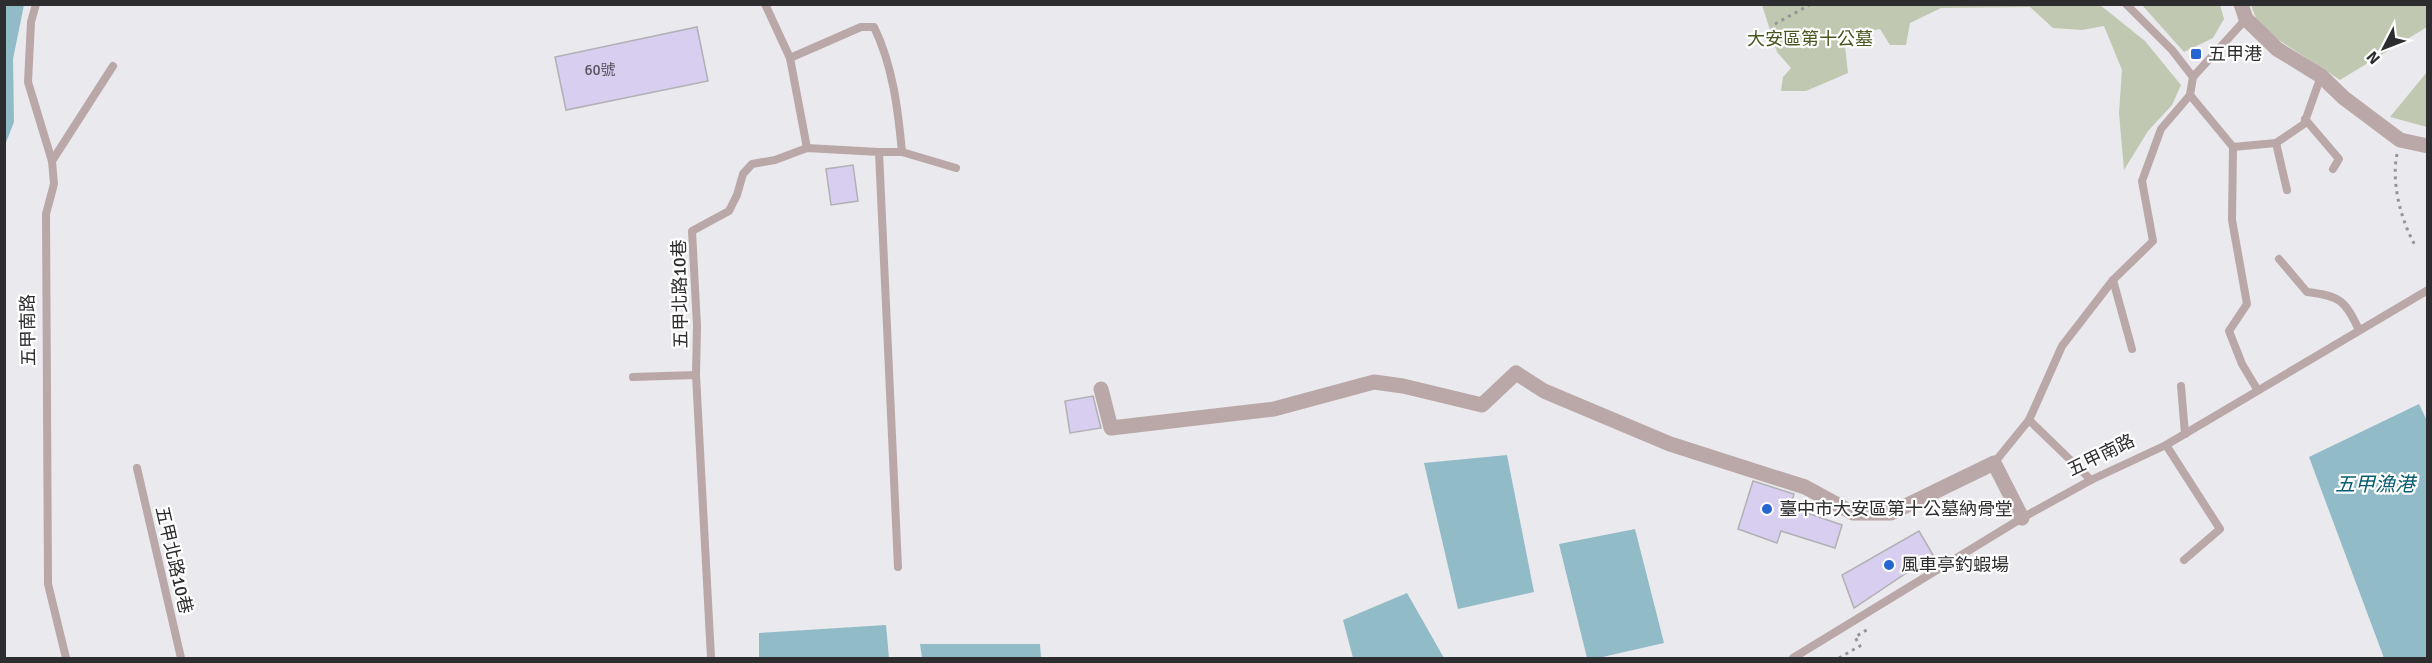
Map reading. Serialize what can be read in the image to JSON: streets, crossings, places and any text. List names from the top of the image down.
{
  "streets": {
    "lane": ["五甲北路10巷", "五甲南路"]
  },
  "water": ["五甲漁港"],
  "parks": ["大安區第十公墓"],
  "places": {
    "transit": ["五甲港"],
    "other": ["臺中市大安區第十公墓納骨堂", "風車亭釣蝦場"]
  },
  "house_numbers": ["60號"],
  "north": "bottom left"
}
